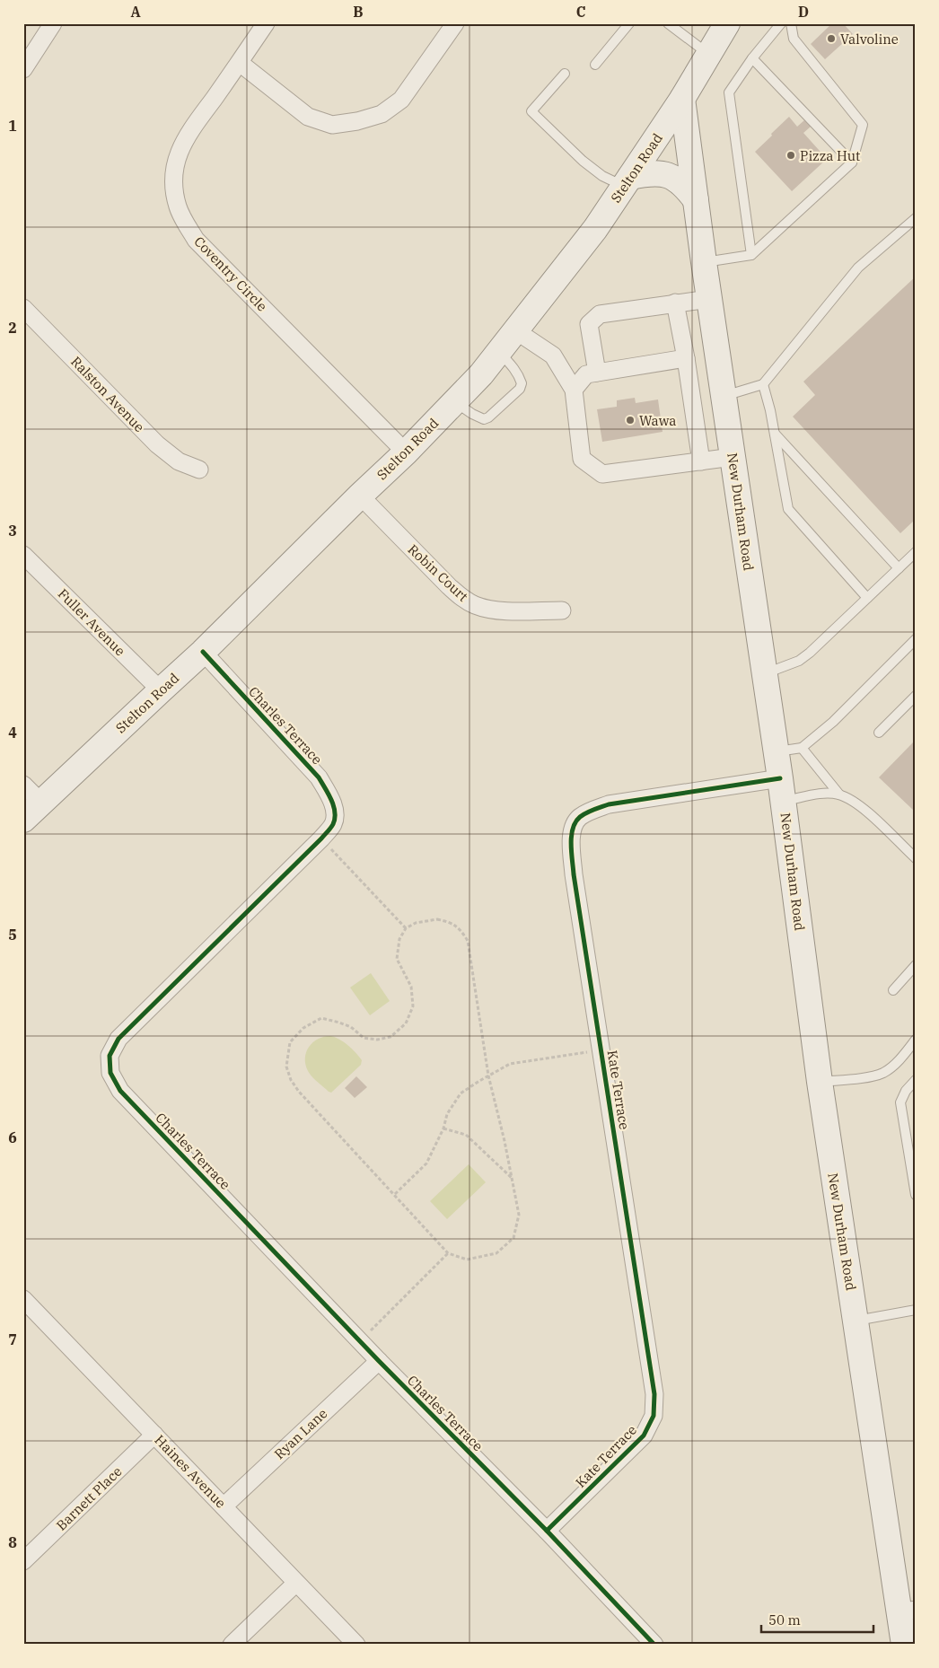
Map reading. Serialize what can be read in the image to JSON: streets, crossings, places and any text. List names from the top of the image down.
{
  "streets": {
    "main road": ["Stelton Road", "New Durham Road"],
    "street": [
      "Coventry Circle",
      "Ralston Avenue",
      "Robin Court",
      "Fuller Avenue",
      "Charles Terrace",
      "Kate Terrace",
      "Ryan Lane",
      "Haines Avenue",
      "Barnett Place"
    ]
  },
  "crossings": [
    ["Stelton Road", "Coventry Circle"],
    ["Stelton Road", "New Durham Road"],
    ["Stelton Road", "Robin Court"],
    ["Stelton Road", "Fuller Avenue"],
    ["Stelton Road", "Charles Terrace"],
    ["New Durham Road", "Kate Terrace"],
    ["Charles Terrace", "Kate Terrace"],
    ["Charles Terrace", "Ryan Lane"],
    ["Ryan Lane", "Haines Avenue"],
    ["Haines Avenue", "Barnett Place"]
  ],
  "places": ["Valvoline", "Pizza Hut", "Wawa"],
  "scale_bar": "50 m",
  "grid": {
    "columns": [
      "A",
      "B",
      "C",
      "D"
    ],
    "rows": [
      "1",
      "2",
      "3",
      "4",
      "5",
      "6",
      "7",
      "8"
    ]
  }
}
